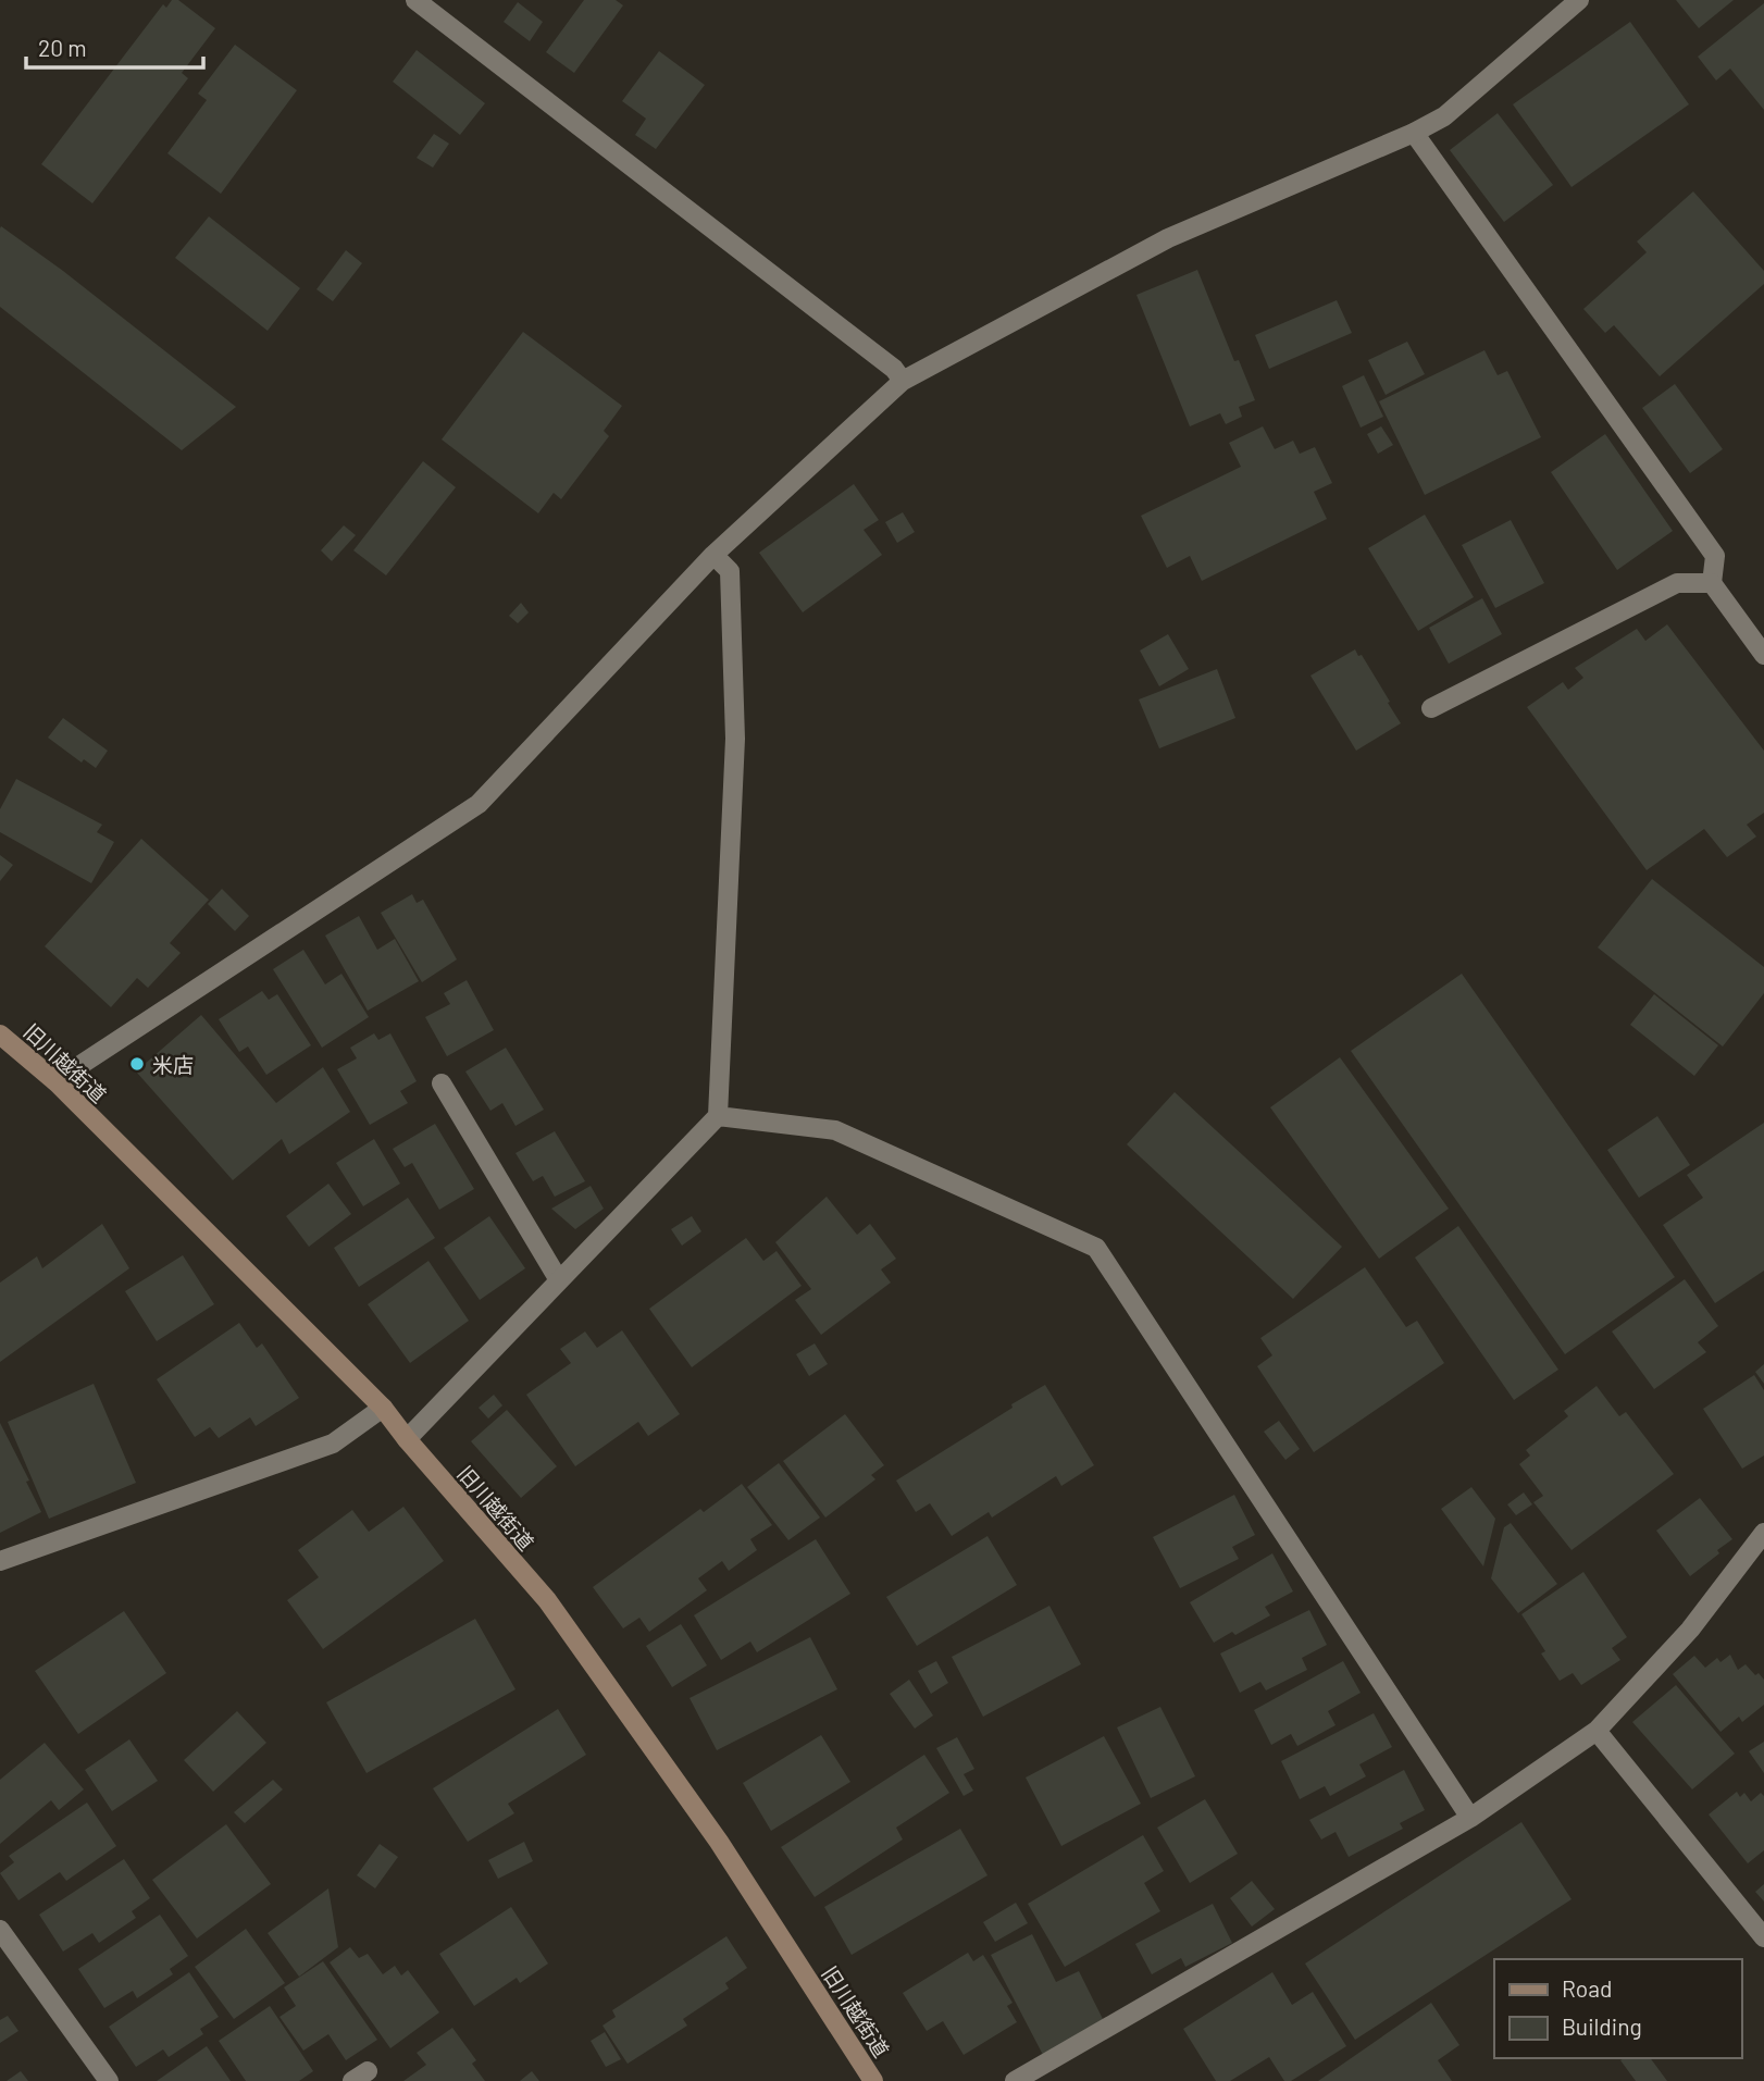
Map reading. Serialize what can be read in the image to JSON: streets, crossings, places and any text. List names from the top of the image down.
{
  "streets": {
    "main road": ["旧川越街道"]
  },
  "places": ["米店"],
  "legend": ["Road", "Building"],
  "scale_bar": "20 m"
}
